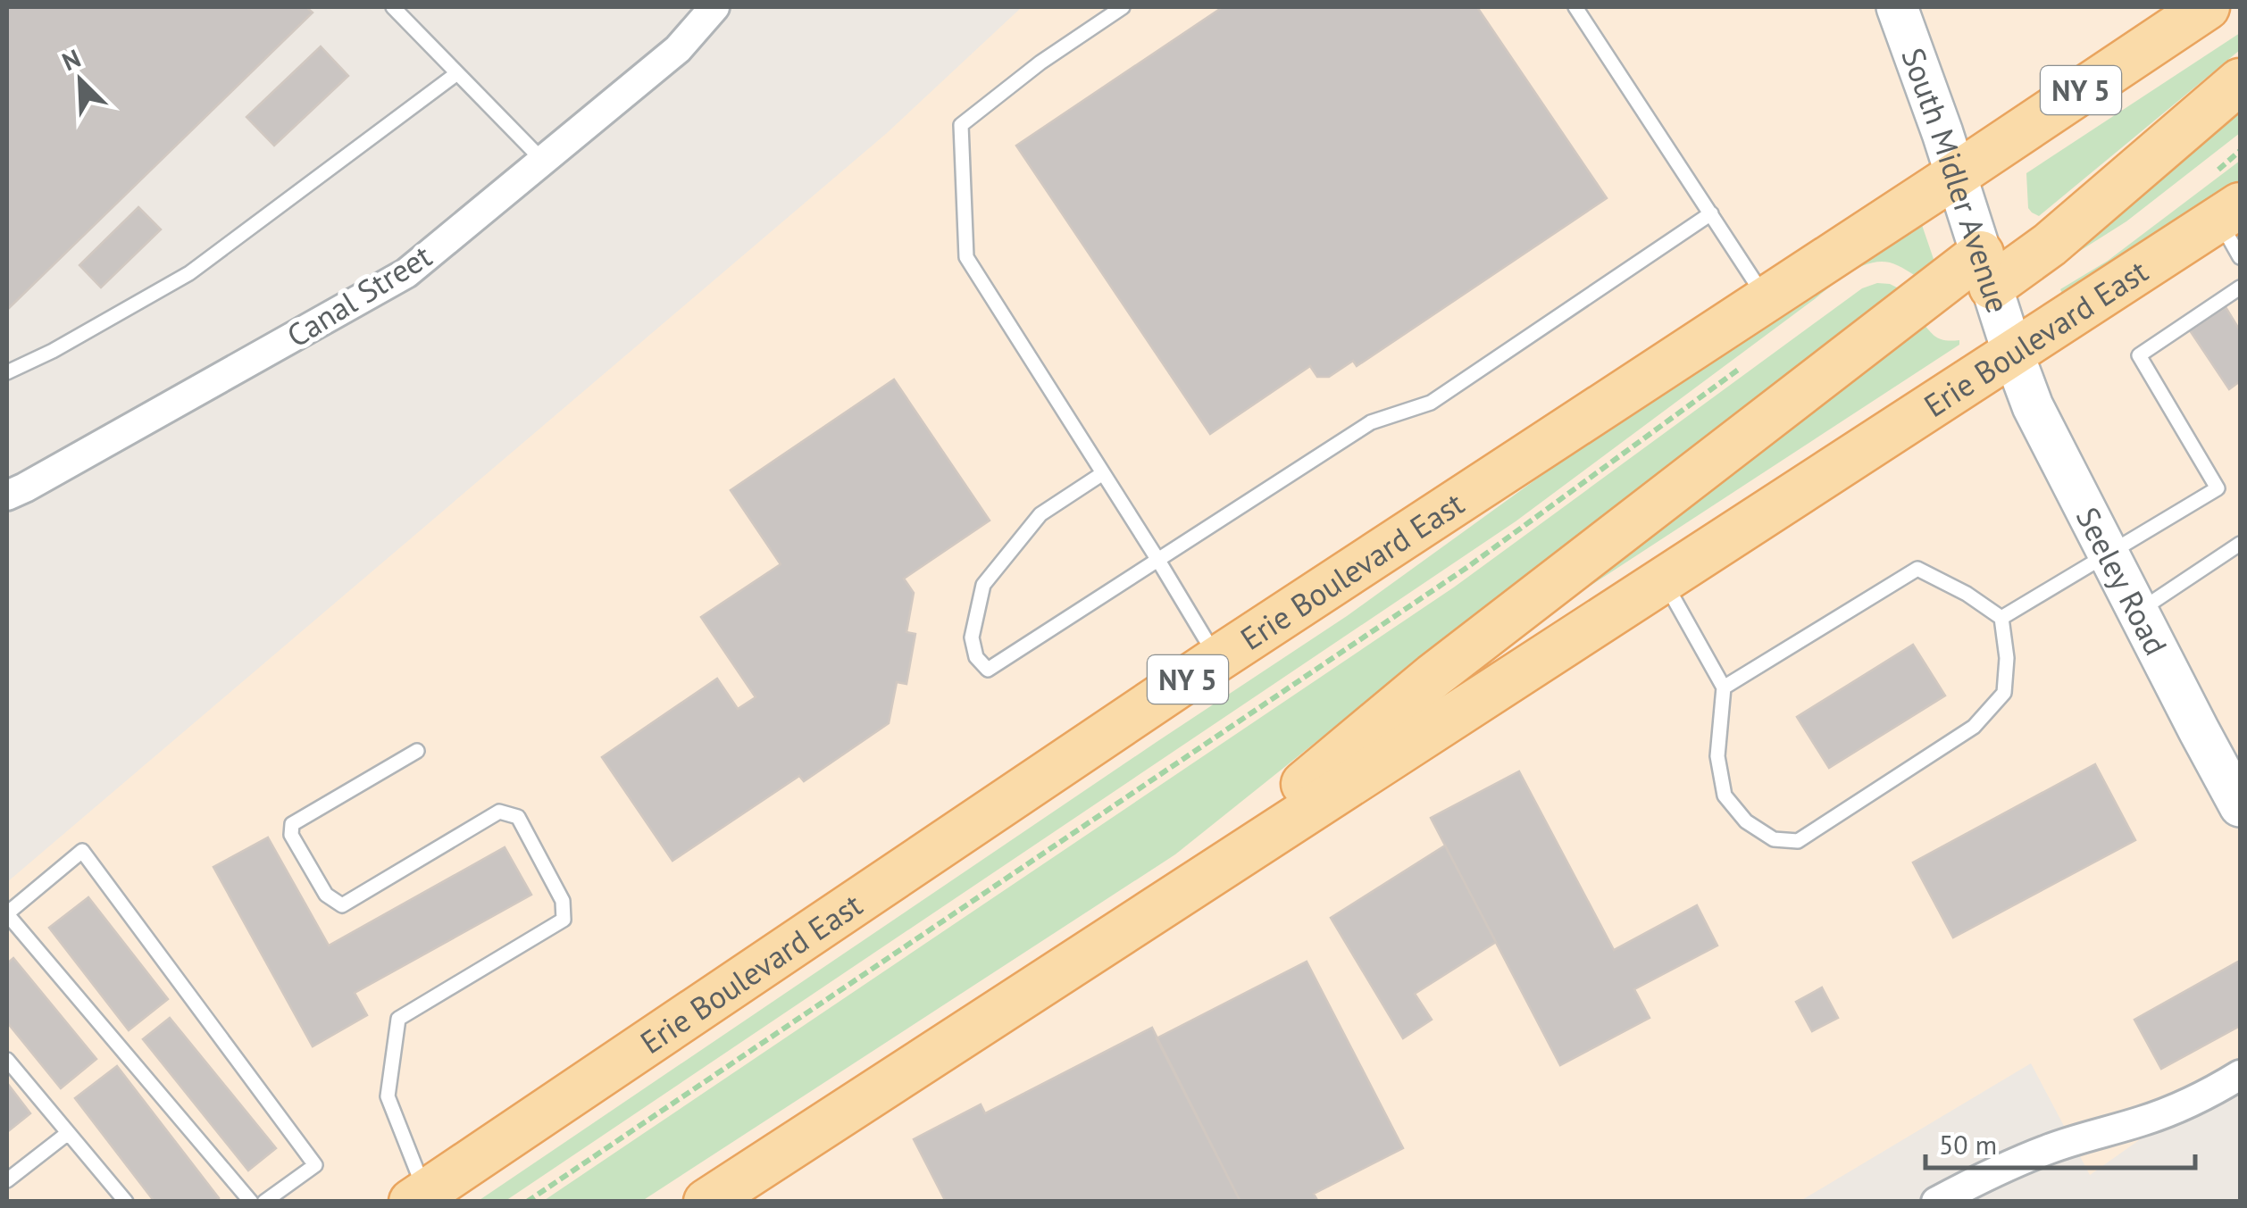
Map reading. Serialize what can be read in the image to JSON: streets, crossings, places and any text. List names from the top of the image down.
{
  "streets": {
    "main road": ["NY 5", "Erie Boulevard East"],
    "street": ["South Midler Avenue", "Canal Street", "Seeley Road"]
  },
  "crossings": [
    ["South Midler Avenue", "Erie Boulevard East"],
    ["South Midler Avenue", "Seeley Road"],
    ["Erie Boulevard East", "Seeley Road"]
  ],
  "scale_bar": "50 m",
  "north": "top left"
}
